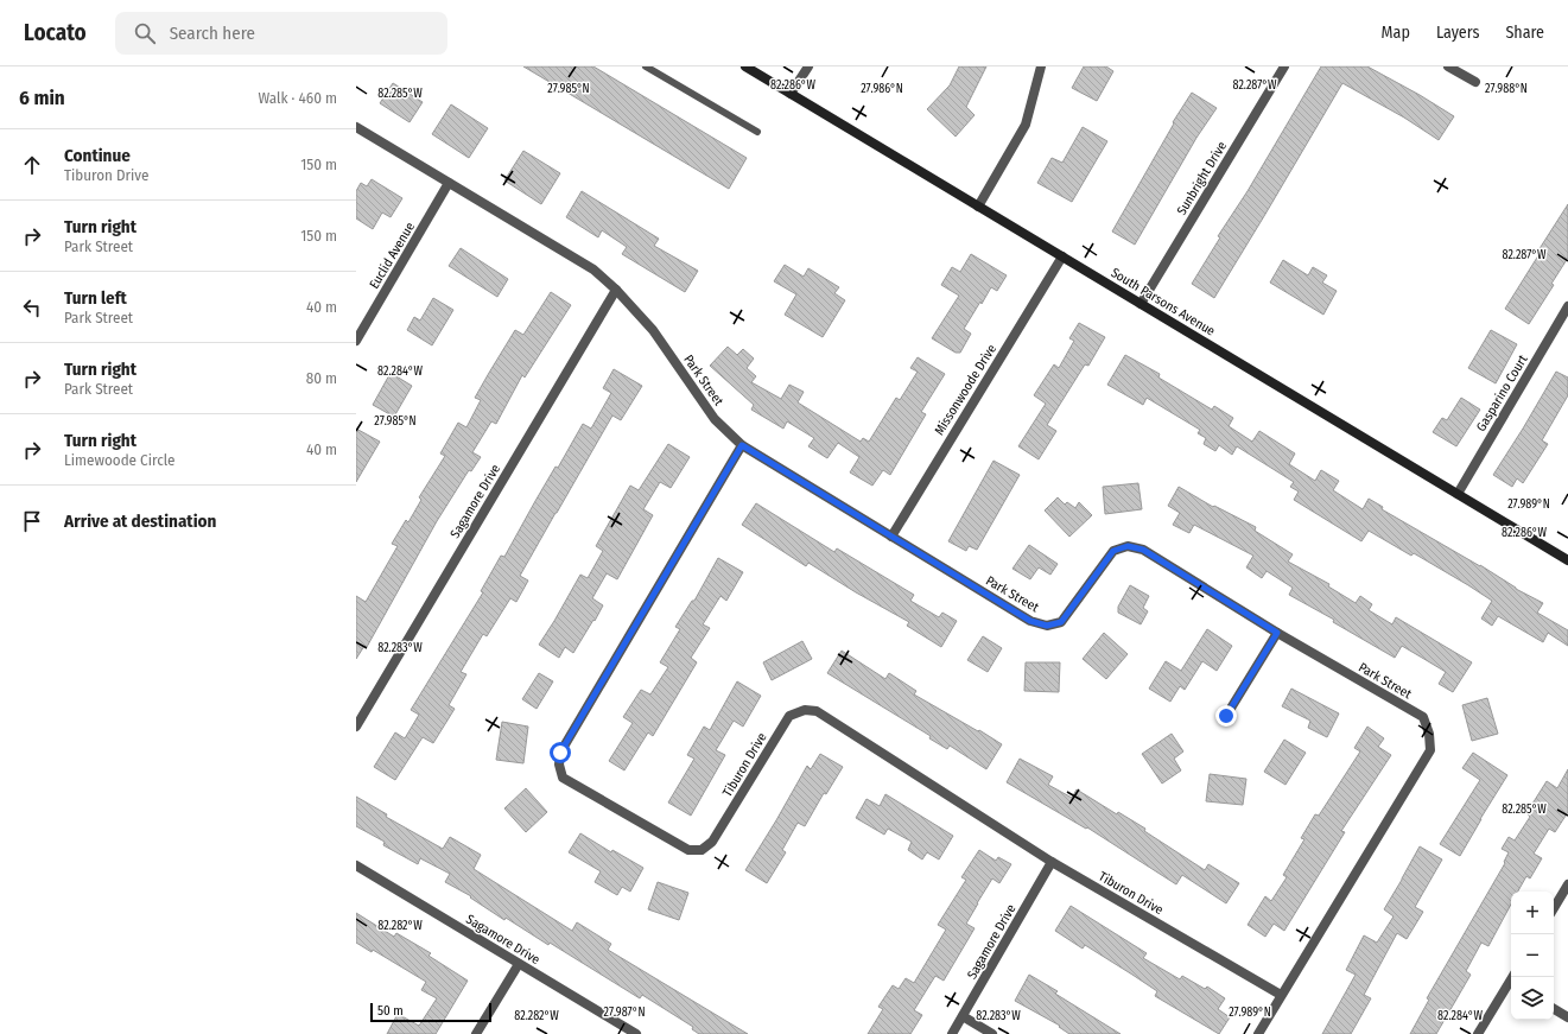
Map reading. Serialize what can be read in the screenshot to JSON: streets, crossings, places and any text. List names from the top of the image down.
{
  "streets": {
    "street": [
      "Sunbright Drive",
      "Euclid Avenue",
      "South Parsons Avenue",
      "Park Street",
      "Missonwoode Drive",
      "Gasparino Court",
      "Sagamore Drive",
      "Tiburon Drive"
    ]
  },
  "crossings": [
    ["Sunbright Drive", "South Parsons Avenue"],
    ["Euclid Avenue", "Park Street"],
    ["South Parsons Avenue", "Missonwoode Drive"],
    ["South Parsons Avenue", "Gasparino Court"],
    ["Park Street", "Missonwoode Drive"],
    ["Park Street", "Sagamore Drive"],
    ["Park Street", "Tiburon Drive"],
    ["Sagamore Drive", "Tiburon Drive"]
  ],
  "scale_bar": "50 m",
  "page": {
    "header": "Locato",
    "search": "Search here",
    "nav": ["Map", "Layers", "Share"],
    "heading": ["6 min", "Walk · 460 m"],
    "list": [
      ["Continue", "Tiburon Drive", "150 m"],
      ["Turn right", "Park Street", "150 m"],
      ["Turn left", "Park Street", "40 m"],
      ["Turn right", "Park Street", "80 m"],
      ["Turn right", "Limewoode Circle", "40 m"],
      "Arrive at destination"
    ],
    "map_buttons": ["+", "−"],
    "scale": "50 m"
  },
  "coordinates": [
    "82.286°W",
    "82.287°W",
    "27.985°N",
    "27.988°N",
    "27.986°N",
    "82.285°W",
    "82.284°W",
    "27.989°N",
    "82.283°W",
    "82.282°W",
    "27.987°N"
  ]
}
